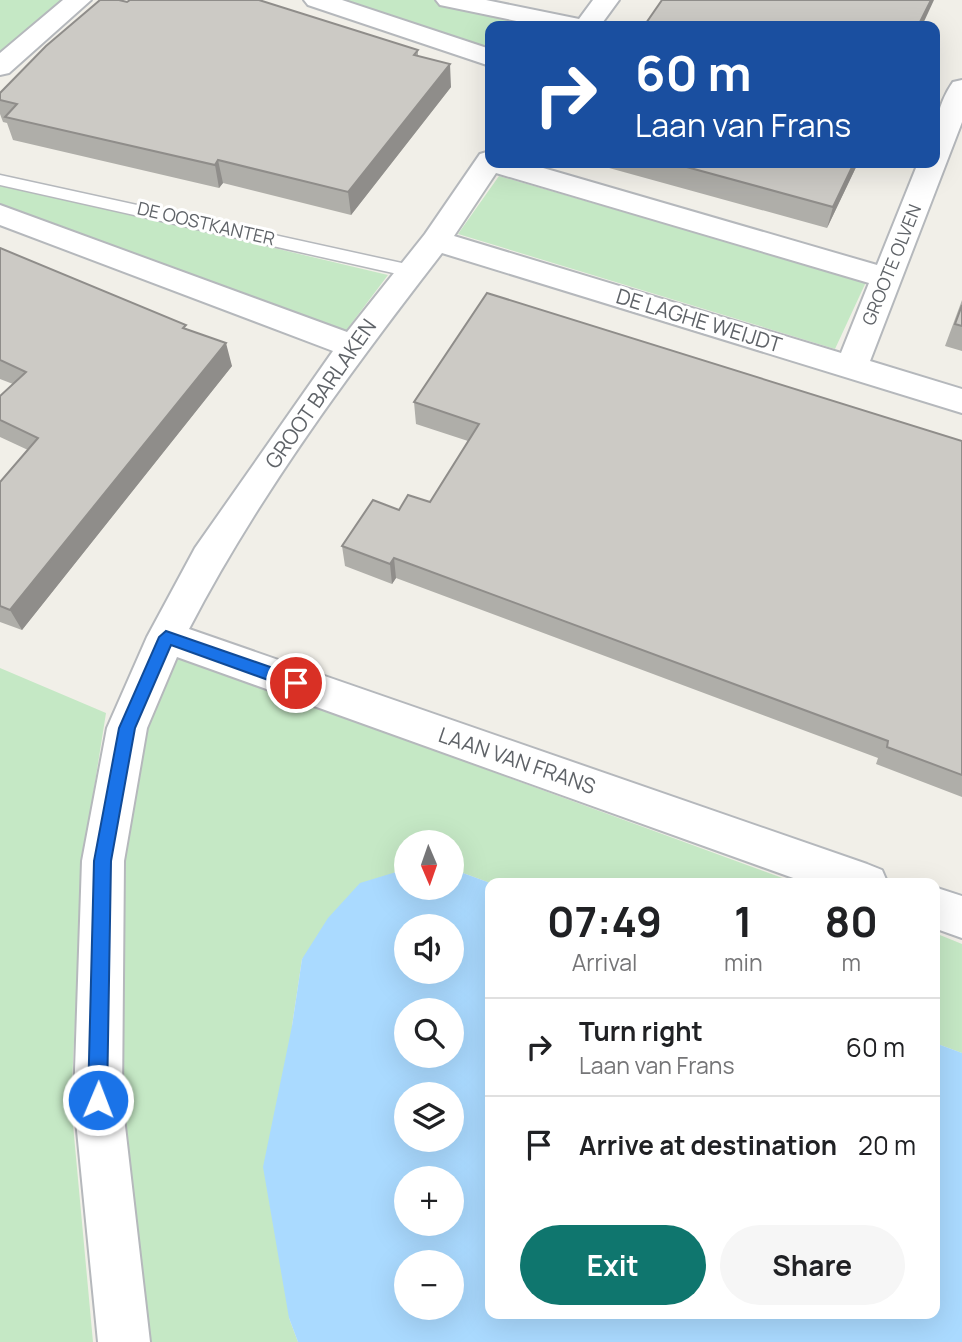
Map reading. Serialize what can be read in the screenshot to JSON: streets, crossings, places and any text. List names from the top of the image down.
{
  "streets": {
    "street": [
      "GROOTE OLVEN",
      "DE LAGHE WEIJDT",
      "GROOT BARLAKEN",
      "LAAN VAN FRANS"
    ],
    "lane": ["DE OOSTKANTER"]
  },
  "crossings": [
    ["DE OOSTKANTER", "GROOT BARLAKEN"],
    ["GROOTE OLVEN", "DE LAGHE WEIJDT"],
    ["DE LAGHE WEIJDT", "GROOT BARLAKEN"],
    ["GROOT BARLAKEN", "LAAN VAN FRANS"]
  ],
  "north": "bottom",
  "page": {
    "turn": ["60 m", "Laan van Frans"],
    "map_buttons": ["+", "−"],
    "eta": [
      "07:49",
      "Arrival",
      "1",
      "min",
      "80",
      "m"
    ],
    "list": [
      {
        "name": "Turn right",
        "note": "Laan van Frans",
        "value": "60 m"
      },
      {
        "name": "Arrive at destination",
        "value": "20 m"
      }
    ],
    "buttons": ["Exit", "Share"]
  }
}
